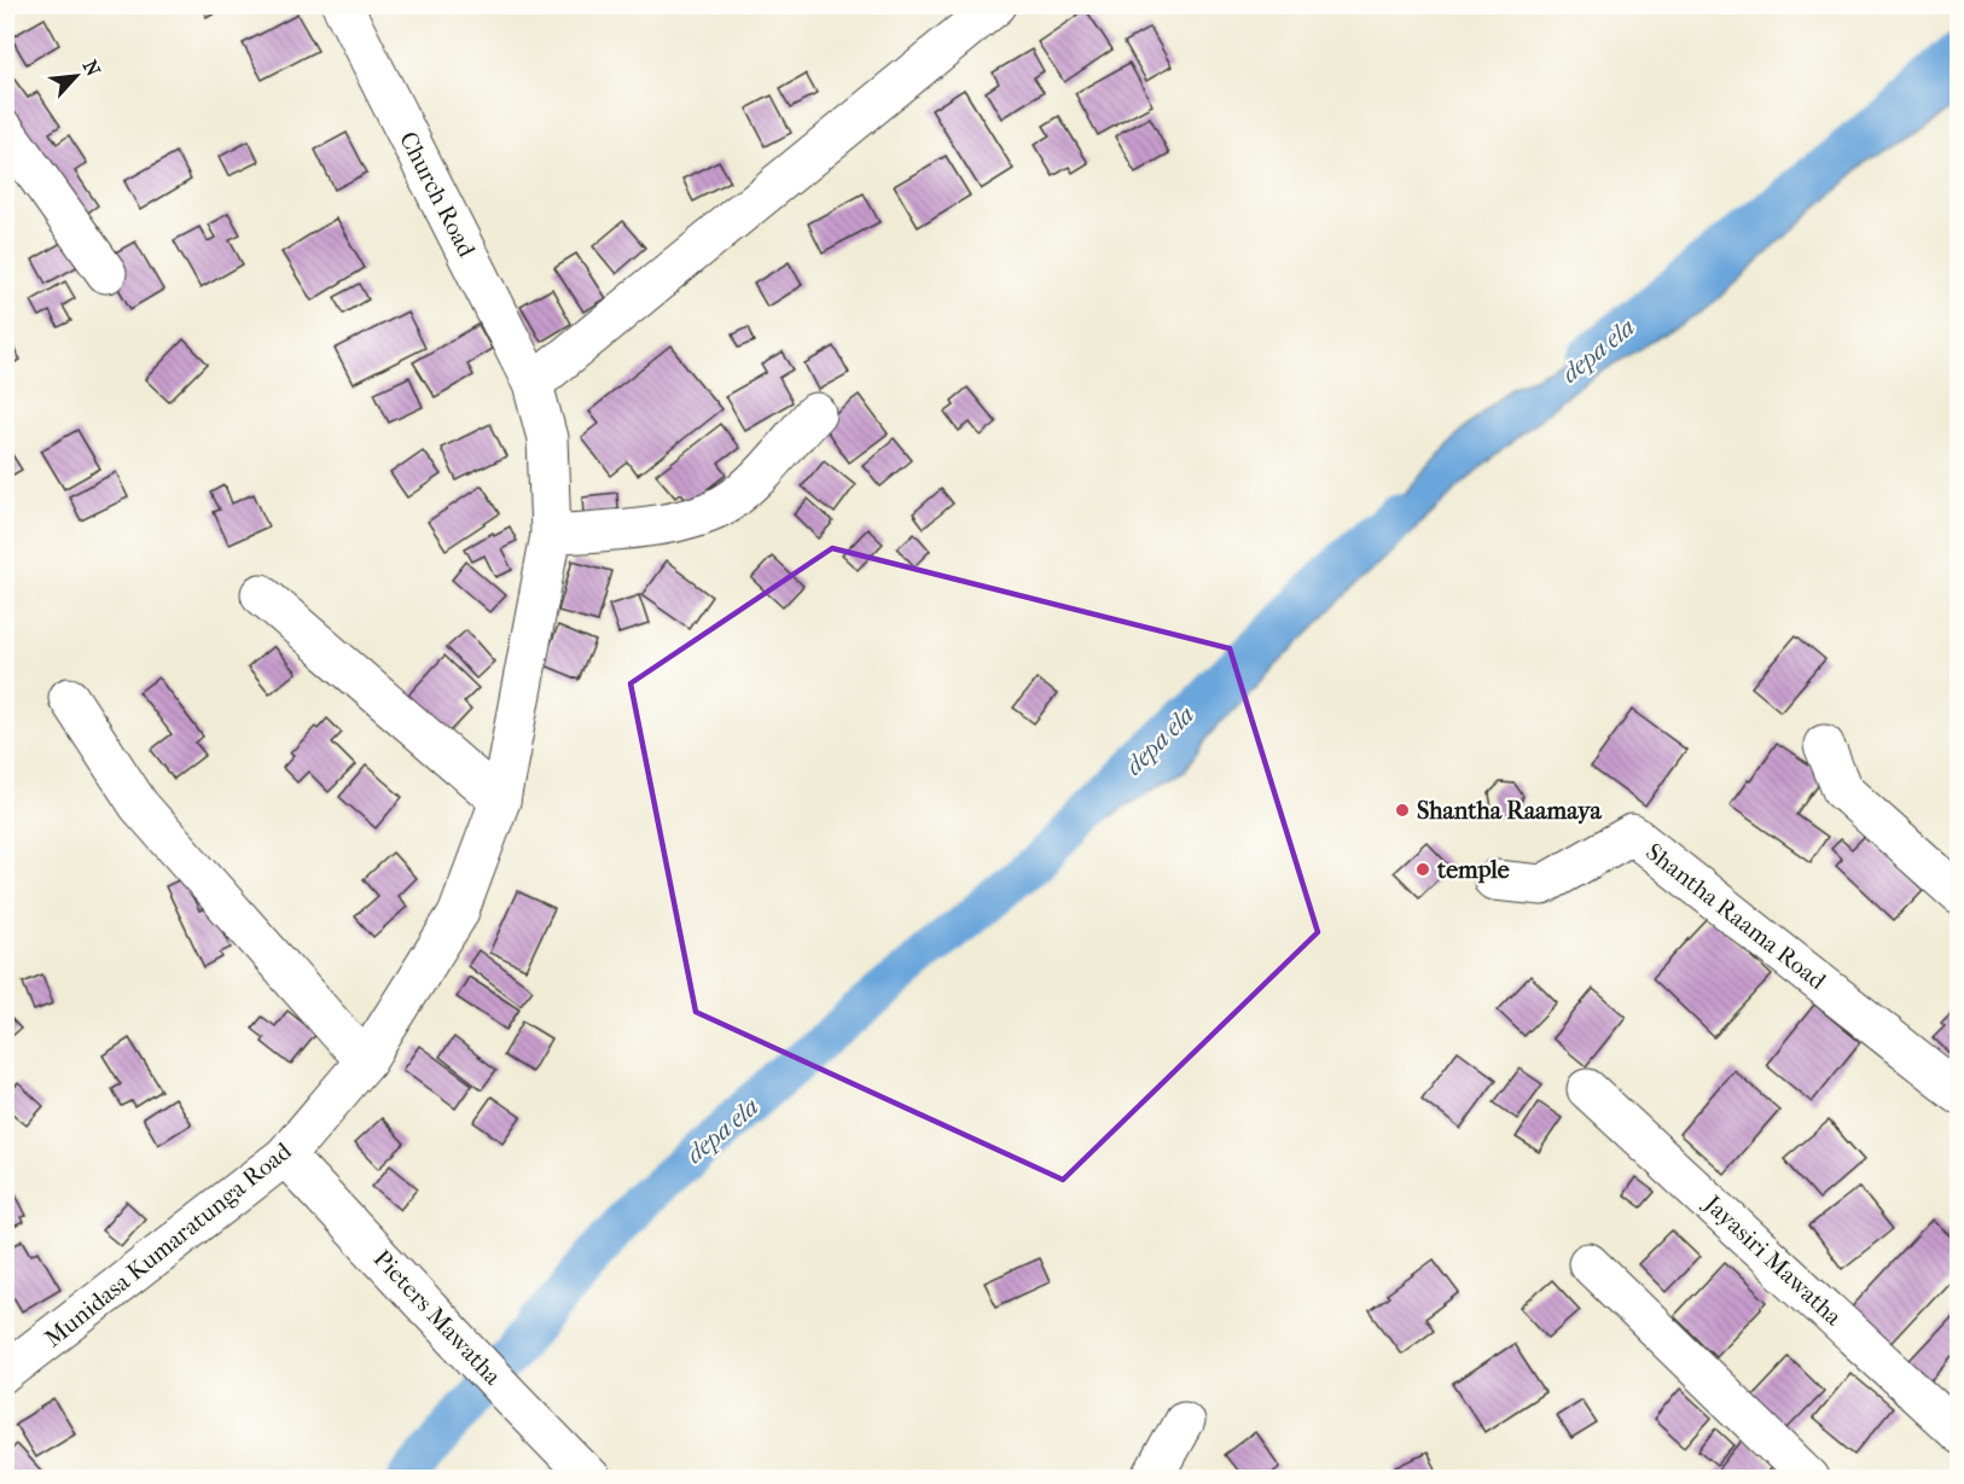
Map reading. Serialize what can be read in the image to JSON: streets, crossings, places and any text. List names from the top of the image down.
{
  "streets": {
    "street": [
      "Church Road",
      "Shantha Raama Road",
      "Munidasa Kumaratunga Road",
      "Jayasiri Mawatha",
      "Pieters Mawatha"
    ]
  },
  "crossings": [
    ["Church Road", "Munidasa Kumaratunga Road"],
    ["Munidasa Kumaratunga Road", "Pieters Mawatha"]
  ],
  "water": ["depa ela"],
  "places": ["Shantha Raamaya", "temple"],
  "north": "top right"
}
